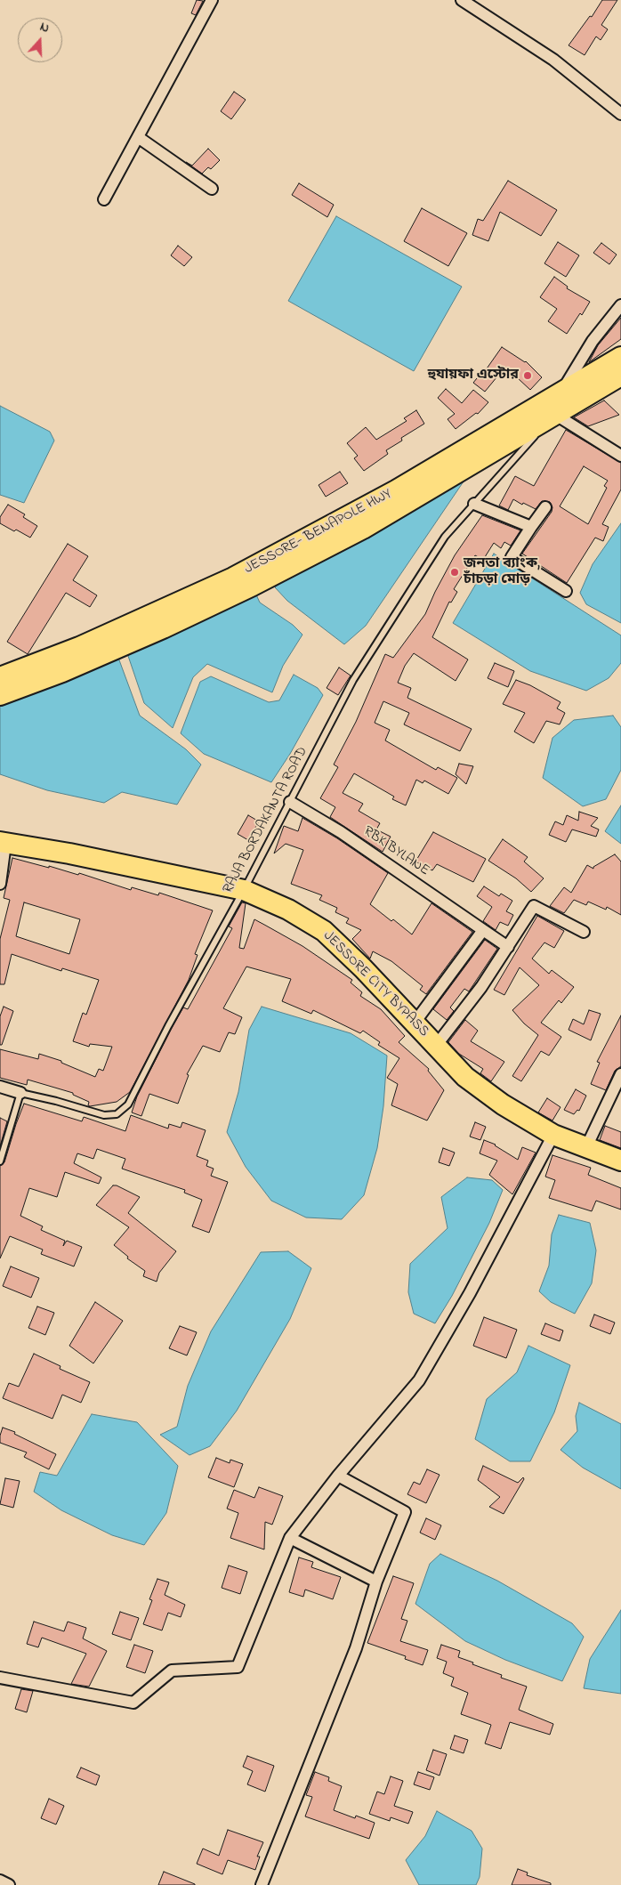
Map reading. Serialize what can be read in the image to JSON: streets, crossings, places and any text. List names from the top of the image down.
{
  "streets": {
    "highway": ["JESSORE- BENAPOLE HWY", "JESSORE CITY BYPASS"],
    "street": ["RBK BYLANE"],
    "lane": ["RAJA BORDAKANTA ROAD"]
  },
  "crossings": [
    ["JESSORE- BENAPOLE HWY", "RAJA BORDAKANTA ROAD"],
    ["RAJA BORDAKANTA ROAD", "RBK BYLANE"],
    ["RAJA BORDAKANTA ROAD", "JESSORE CITY BYPASS"]
  ],
  "places": ["হুযায়ফা এস্টোর", "জনতা ব্যাংক, চাঁচড়া মোড়"],
  "north": "top"
}
